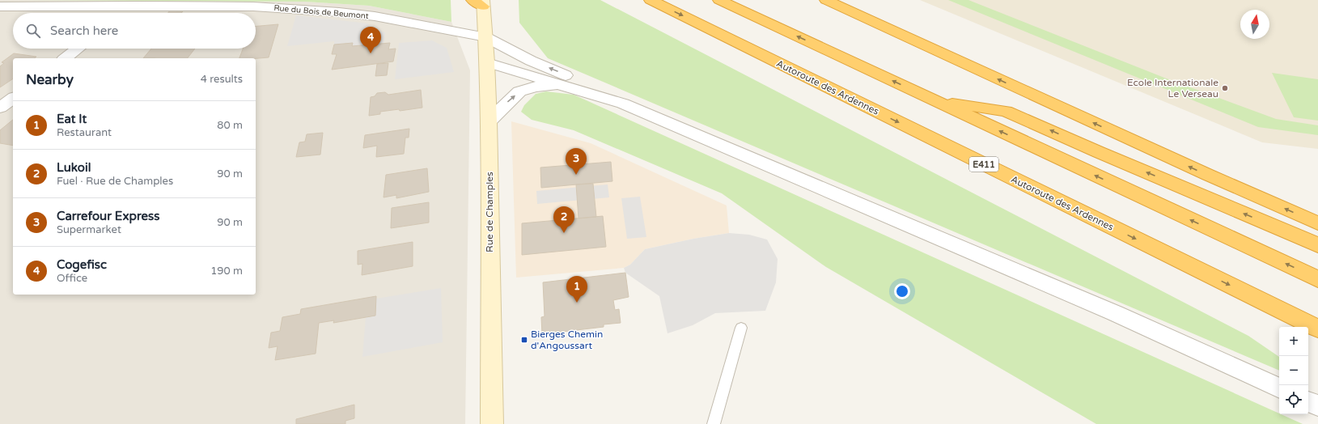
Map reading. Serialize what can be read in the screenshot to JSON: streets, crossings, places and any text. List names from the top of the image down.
{
  "streets": {
    "highway": ["Autoroute des Ardennes", "E411"],
    "main road": ["Rue de Champles"],
    "street": ["Rue du Bois de Beumont"]
  },
  "crossings": [
    ["Rue du Bois de Beumont", "Rue de Champles"]
  ],
  "places": {
    "other": ["Ecole Internationale Le Verseau"],
    "transit": ["Bierges Chemin d'Angoussart"]
  },
  "north": "top",
  "page": {
    "search": "Search here",
    "pins": [
      "4",
      "3",
      "2",
      "1"
    ],
    "heading": ["Nearby", "4 results"],
    "list": [
      {
        "mark": "1",
        "name": "Eat It",
        "note": "Restaurant",
        "value": "80 m"
      },
      {
        "mark": "2",
        "name": "Lukoil",
        "note": "Fuel · Rue de Champles",
        "value": "90 m"
      },
      {
        "mark": "3",
        "name": "Carrefour Express",
        "note": "Supermarket",
        "value": "90 m"
      },
      {
        "mark": "4",
        "name": "Cogefisc",
        "note": "Office",
        "value": "190 m"
      }
    ],
    "map_buttons": ["+", "−"]
  }
}
